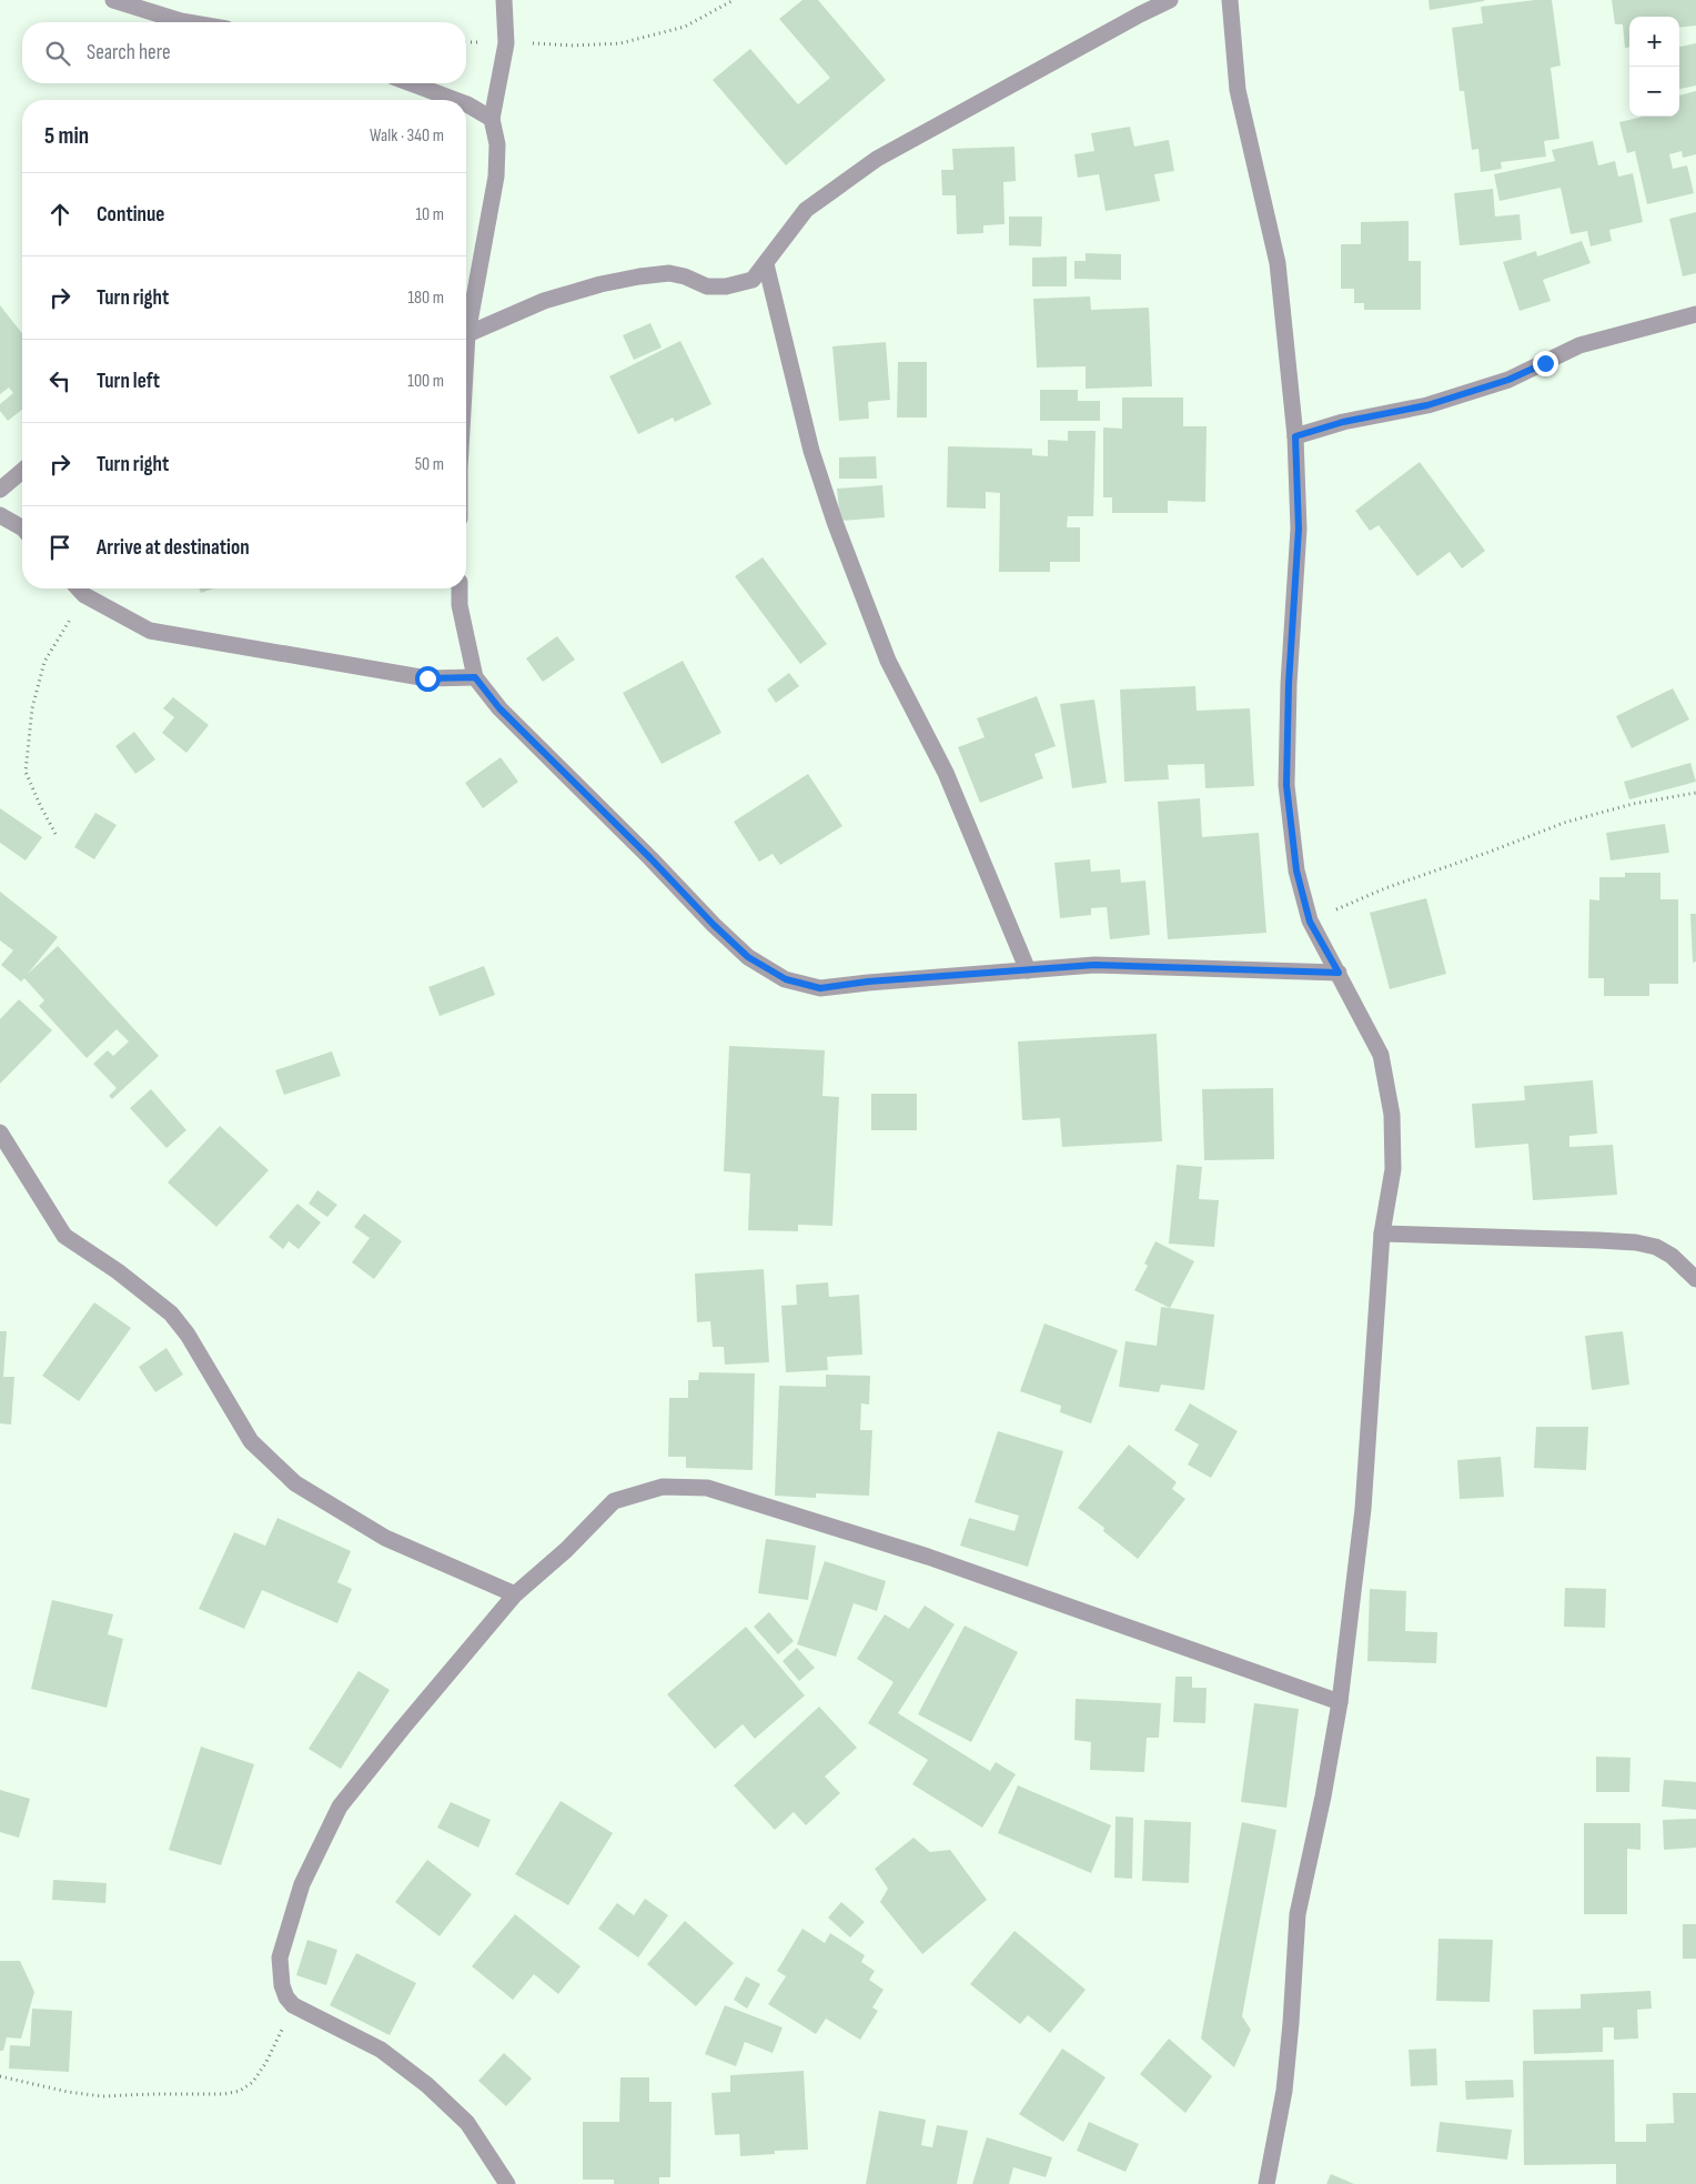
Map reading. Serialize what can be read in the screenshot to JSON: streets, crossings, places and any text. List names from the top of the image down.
{
  "page": {
    "map_buttons": ["+", "−"],
    "search": "Search here",
    "heading": ["5 min", "Walk · 340 m"],
    "list": [
      ["Continue", "10 m"],
      ["Turn right", "180 m"],
      ["Turn left", "100 m"],
      ["Turn right", "50 m"],
      "Arrive at destination"
    ]
  }
}
